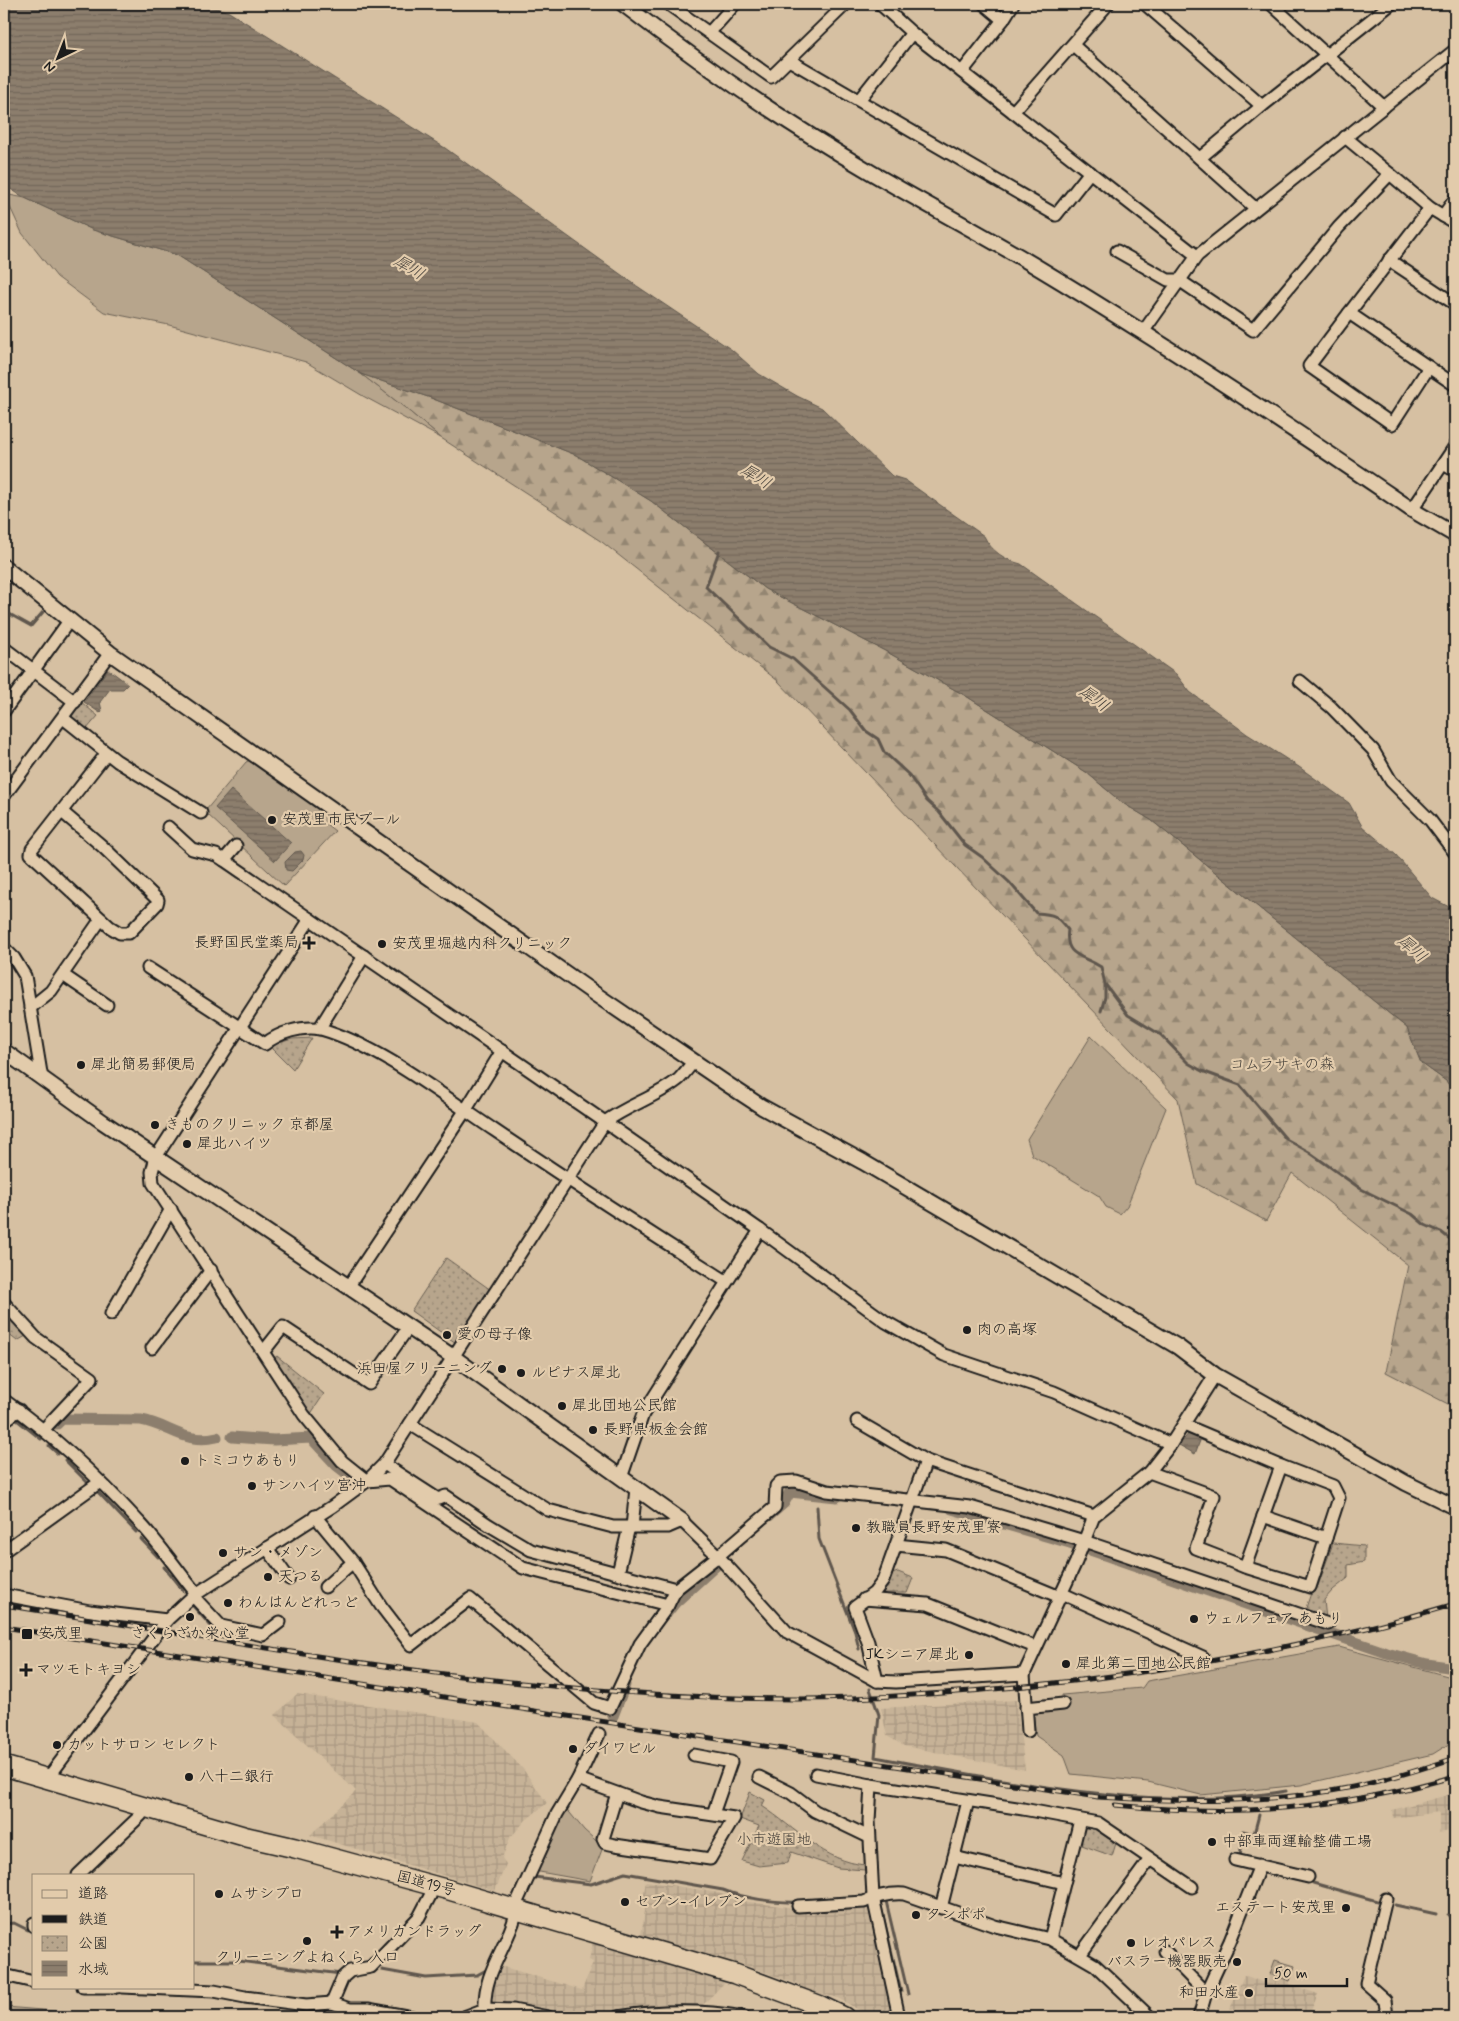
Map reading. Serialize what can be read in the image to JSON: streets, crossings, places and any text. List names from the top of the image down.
{
  "streets": {
    "highway": ["国道19号"]
  },
  "water": ["犀川"],
  "parks": ["コムラサキの森", "小市遊園地"],
  "places": {
    "other": [
      "安茂里市民プール",
      "安茂里堀越内科クリニック",
      "犀北簡易郵便局",
      "きものクリニック 京都屋",
      "犀北ハイツ",
      "肉の高塚",
      "愛の母子像",
      "浜田屋クリーニング",
      "ルピナス犀北",
      "犀北団地公民館",
      "長野県板金会館",
      "トミコウあもり",
      "サンハイツ宮沖",
      "教職員長野安茂里寮",
      "サン・メゾン",
      "天つる",
      "わんはんどれっど",
      "さくらざか栄心堂",
      "ウェルフェア あもり",
      "JKシニア犀北",
      "犀北第二団地公民館",
      "カットサロン セレクト",
      "ダイワビル",
      "八十二銀行",
      "中部車両運輸整備工場",
      "ムサシプロ",
      "セブン-イレブン",
      "エステート安茂里",
      "タンポポ",
      "クリーニングよねくら 入口",
      "レオパレス",
      "バスラー機器販売",
      "和田水産"
    ],
    "health": ["長野国民堂薬局", "マツモトキヨシ", "アメリカンドラッグ"],
    "transit": ["安茂里"]
  },
  "legend": [
    "道路",
    "鉄道",
    "公園",
    "水域"
  ],
  "scale_bar": "50 m",
  "north": "bottom left"
}
